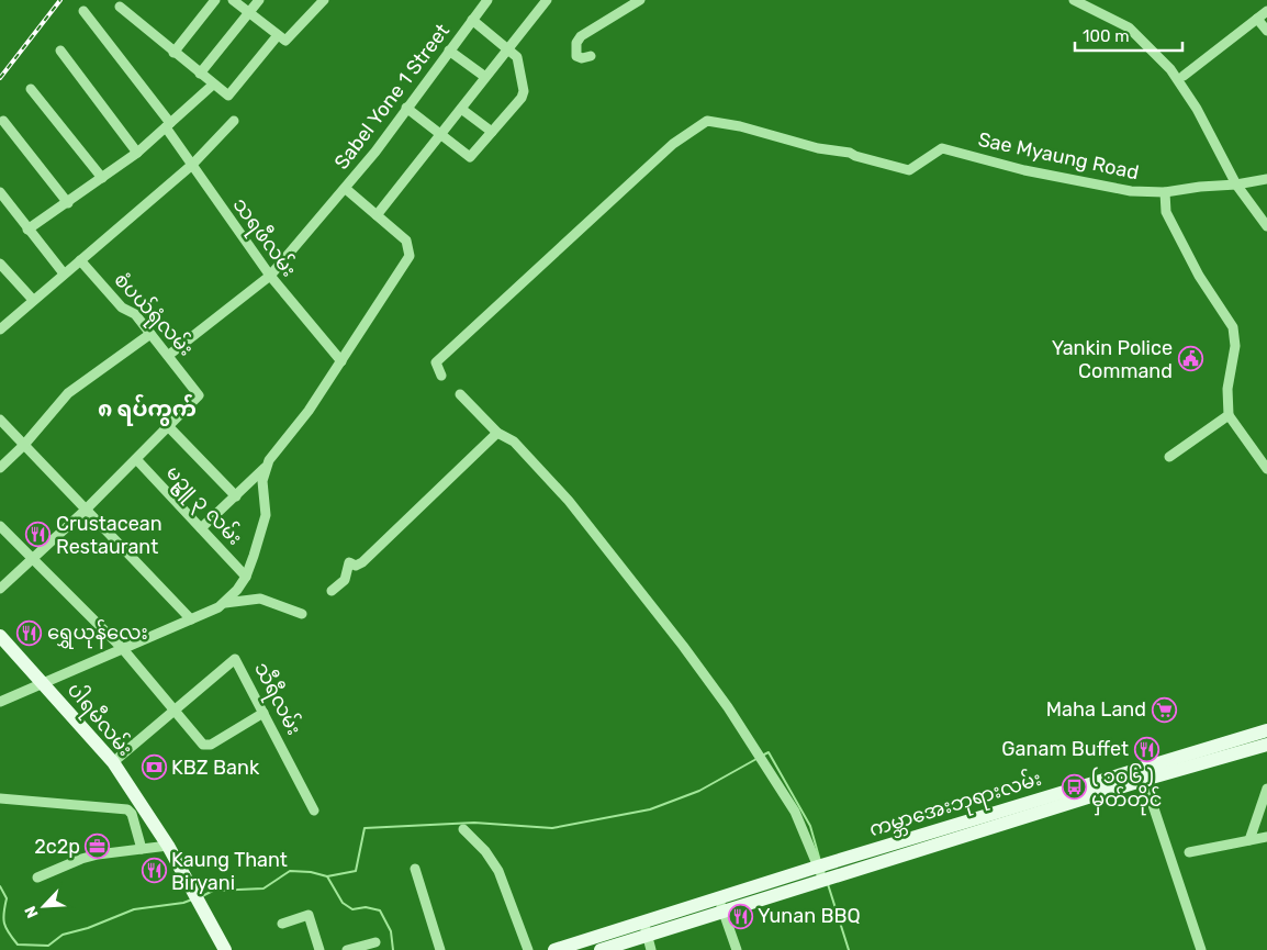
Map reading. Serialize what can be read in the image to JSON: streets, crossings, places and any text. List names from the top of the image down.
{
  "streets": {
    "main road": ["ပါရမီလမ်း", "ကမ္ဘာအေးဘုရားလမ်း"],
    "street": [
      "Sabel Yone 1 Street",
      "Sae Myaung Road",
      "သရဖီလမ်း",
      "စံပယ်ရုံလမ်း",
      "မဥ္ဇူ ၃ လမ်း",
      "သီရီလမ်း"
    ]
  },
  "crossings": [
    ["Sabel Yone 1 Street", "သရဖီလမ်း"],
    ["Sabel Yone 1 Street", "စံပယ်ရုံလမ်း"],
    ["သီရီလမ်း", "ပါရမီလမ်း"]
  ],
  "districts": ["၈ ရပ်ကွက်"],
  "places": {
    "public building": ["Yankin Police Command"],
    "restaurant": [
      "Crustacean Restaurant",
      "ရွှေယုန်လေး",
      "Ganam Buffet",
      "Kaung Thant Biryani",
      "Yunan BBQ"
    ],
    "supermarket": ["Maha Land"],
    "bank": ["KBZ Bank"],
    "bus stop": ["( ၁၀၆ ) မှတ်တိုင်"],
    "office": ["2c2p"]
  },
  "scale_bar": "100 m",
  "north": "bottom left"
}
